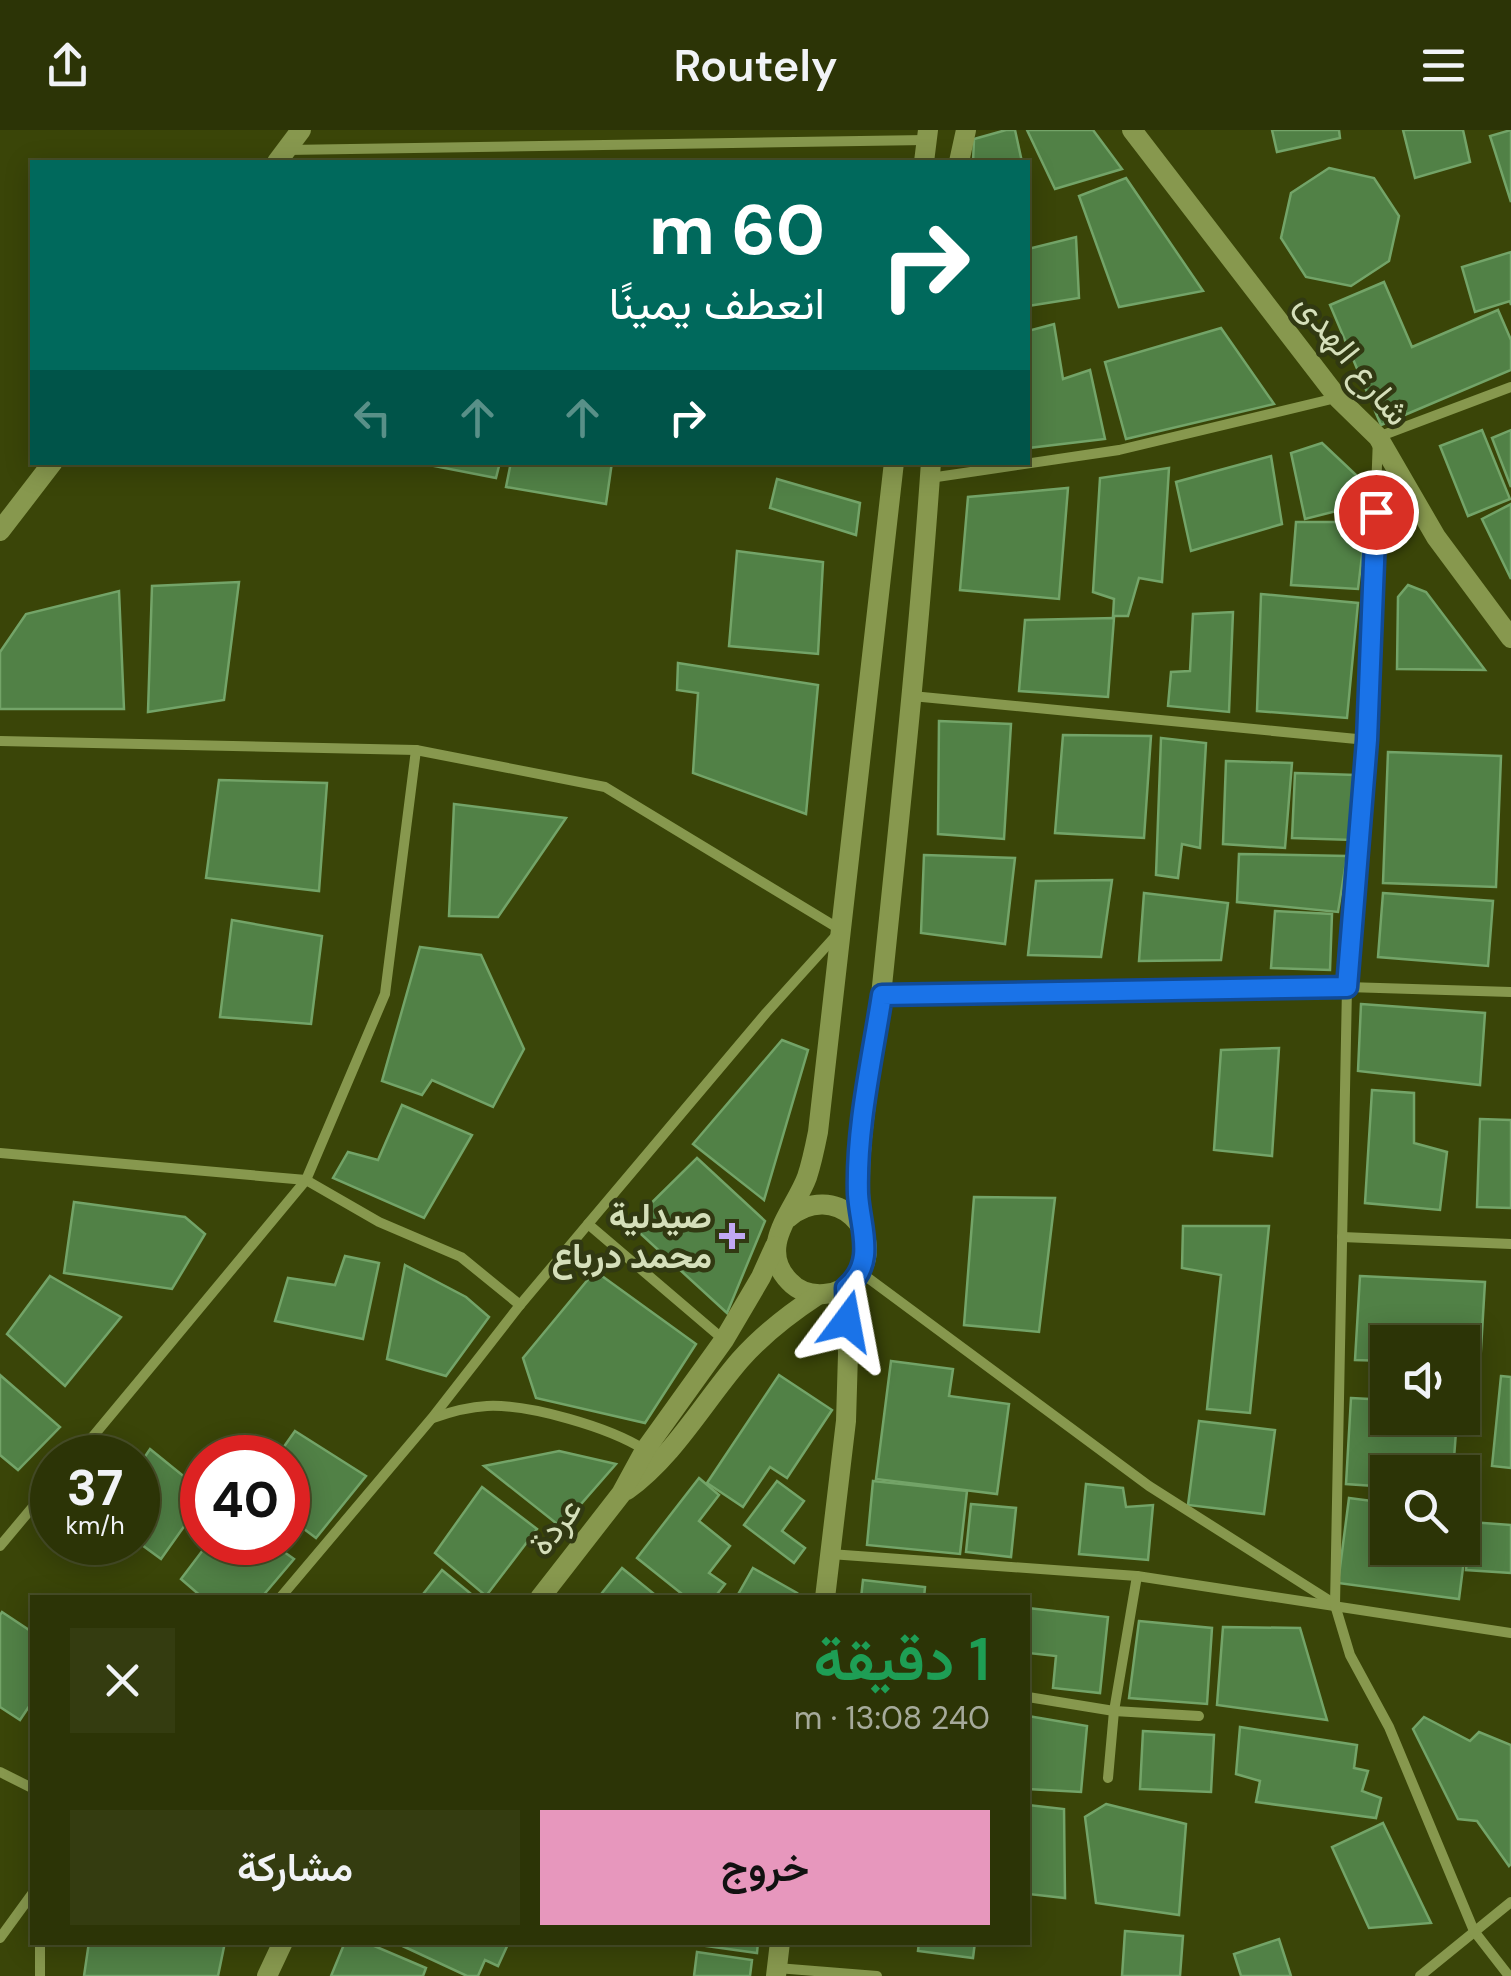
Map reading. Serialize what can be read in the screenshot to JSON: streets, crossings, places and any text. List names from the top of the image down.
{
  "streets": {
    "street": ["شارع الهدى", "عردة"]
  },
  "places": {
    "health": ["صيدلية محمد درباع"]
  },
  "page": {
    "header": "Routely",
    "turn": ["60 m", "انعطف يمينًا"],
    "speed": "37 km/h",
    "limit": "40",
    "heading": ["1 دقيقة", "240 m · 13:08"],
    "buttons": ["خروج", "مشاركة"]
  }
}
